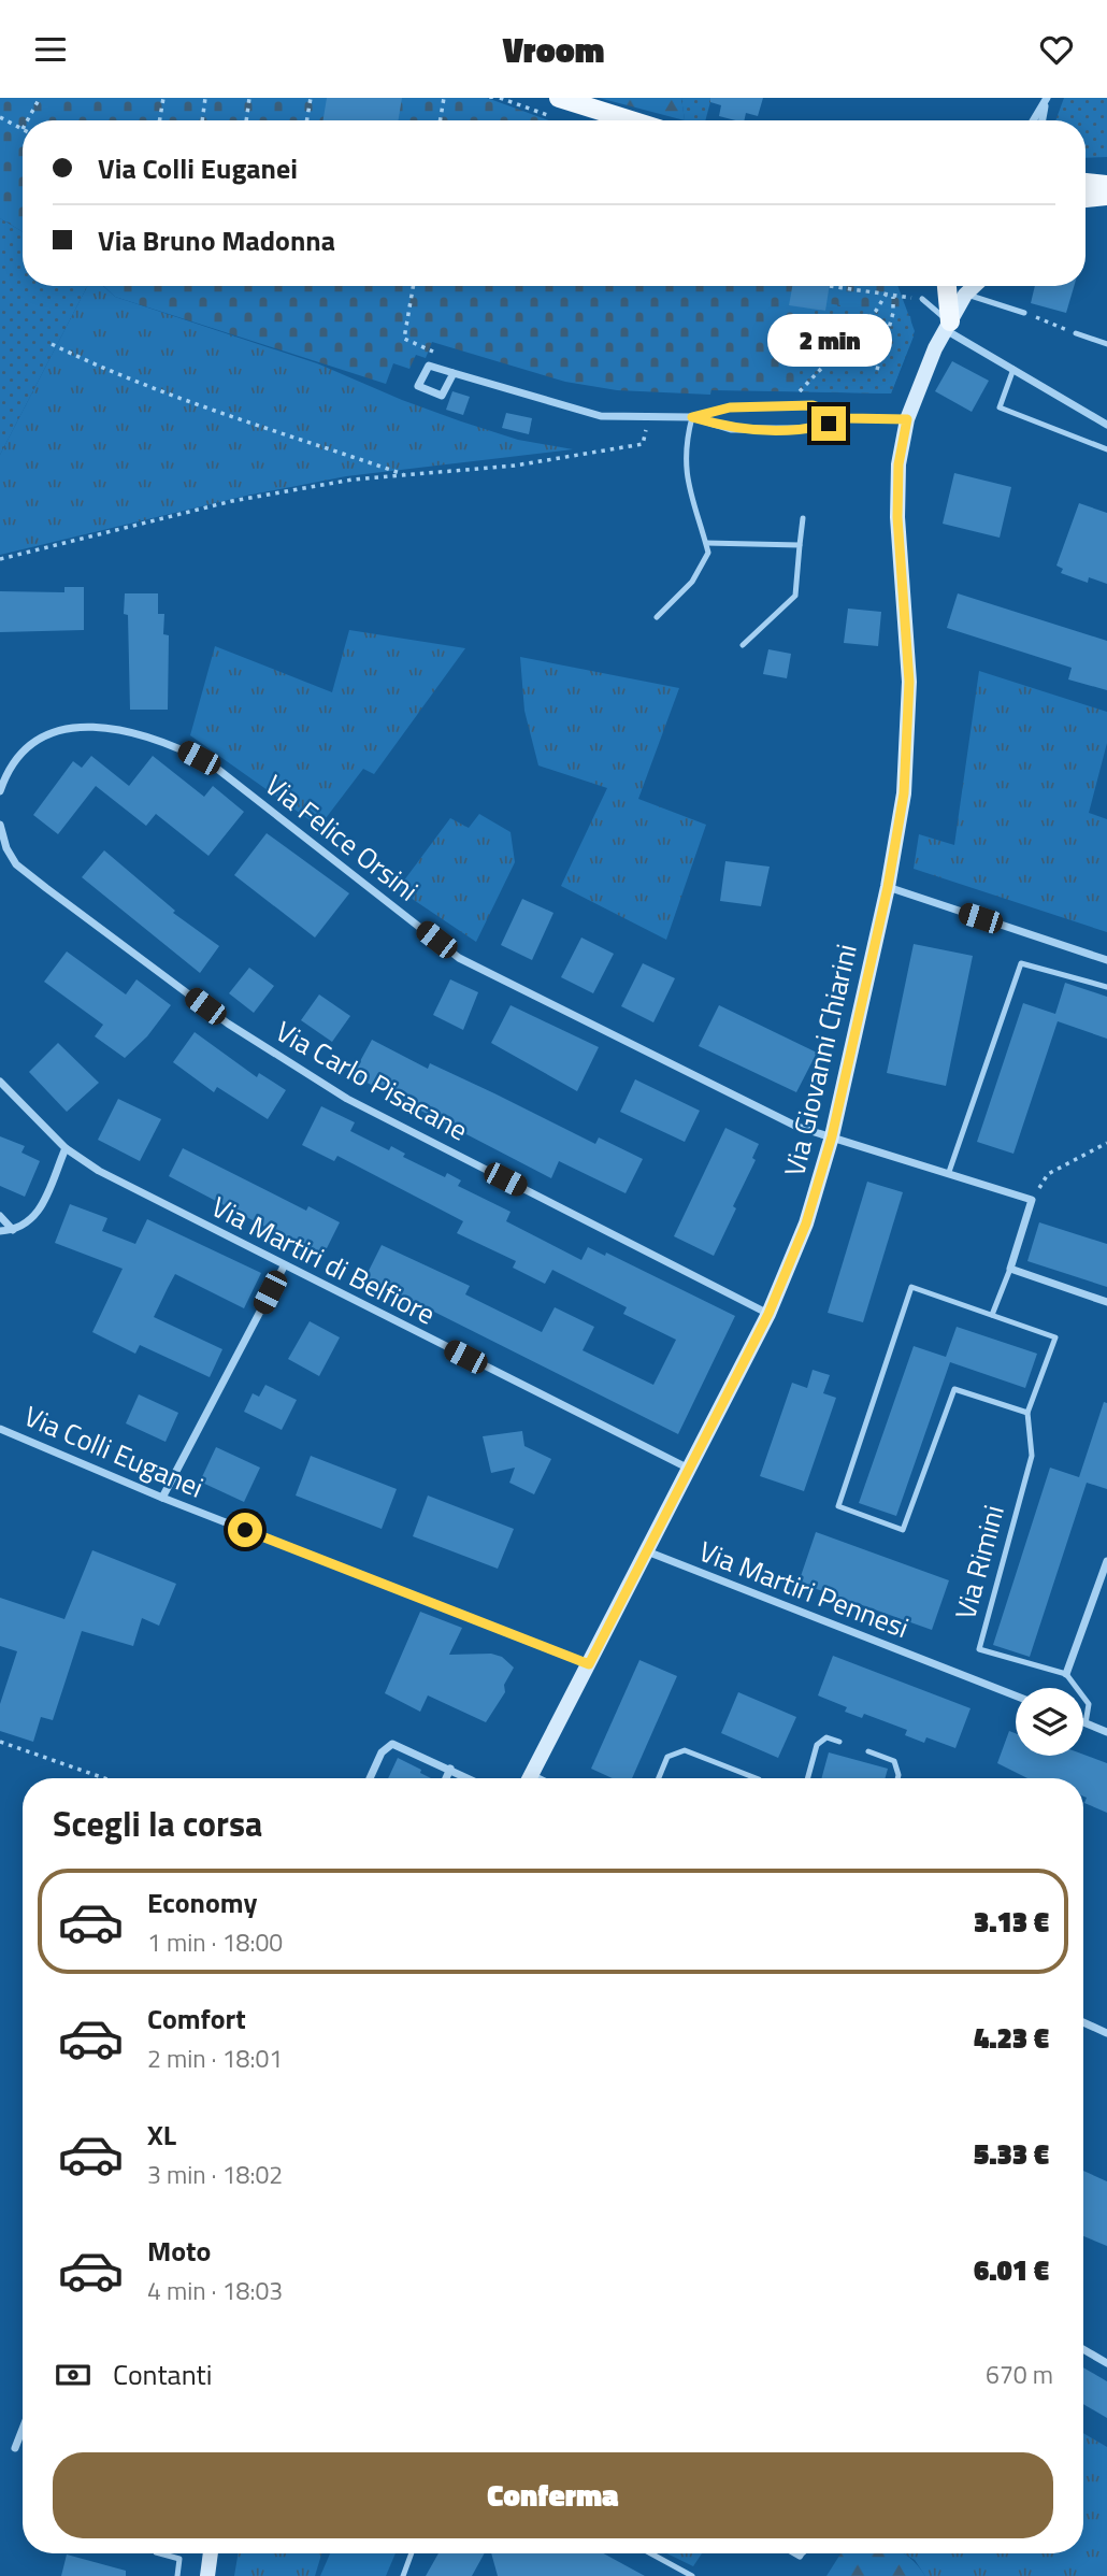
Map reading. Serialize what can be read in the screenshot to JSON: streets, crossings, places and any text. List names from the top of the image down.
{
  "streets": {
    "main road": ["Via Giovanni Chiarini"],
    "street": [
      "Via Felice Orsini",
      "Via Carlo Pisacane",
      "Via Martiri di Belfiore",
      "Via Colli Euganei",
      "Via Martiri Pennesi"
    ],
    "lane": ["Via Rimini"]
  },
  "crossings": [
    ["Via Felice Orsini", "Via Giovanni Chiarini"],
    ["Via Giovanni Chiarini", "Via Carlo Pisacane"],
    ["Via Giovanni Chiarini", "Via Martiri di Belfiore"],
    ["Via Giovanni Chiarini", "Via Colli Euganei"],
    ["Via Giovanni Chiarini", "Via Martiri Pennesi"]
  ],
  "page": {
    "header": "Vroom",
    "banner": ["Via Colli Euganei", "Via Bruno Madonna"],
    "bubble": "2 min",
    "heading": "Scegli la corsa",
    "list": [
      {
        "name": "Economy",
        "note": "1 min · 18:00",
        "value": "3.13 €"
      },
      {
        "name": "Comfort",
        "note": "2 min · 18:01",
        "value": "4.23 €"
      },
      {
        "name": "XL",
        "note": "3 min · 18:02",
        "value": "5.33 €"
      },
      {
        "name": "Moto",
        "note": "4 min · 18:03",
        "value": "6.01 €"
      }
    ],
    "pay": ["Contanti", "670 m"],
    "buttons": "Conferma"
  }
}
